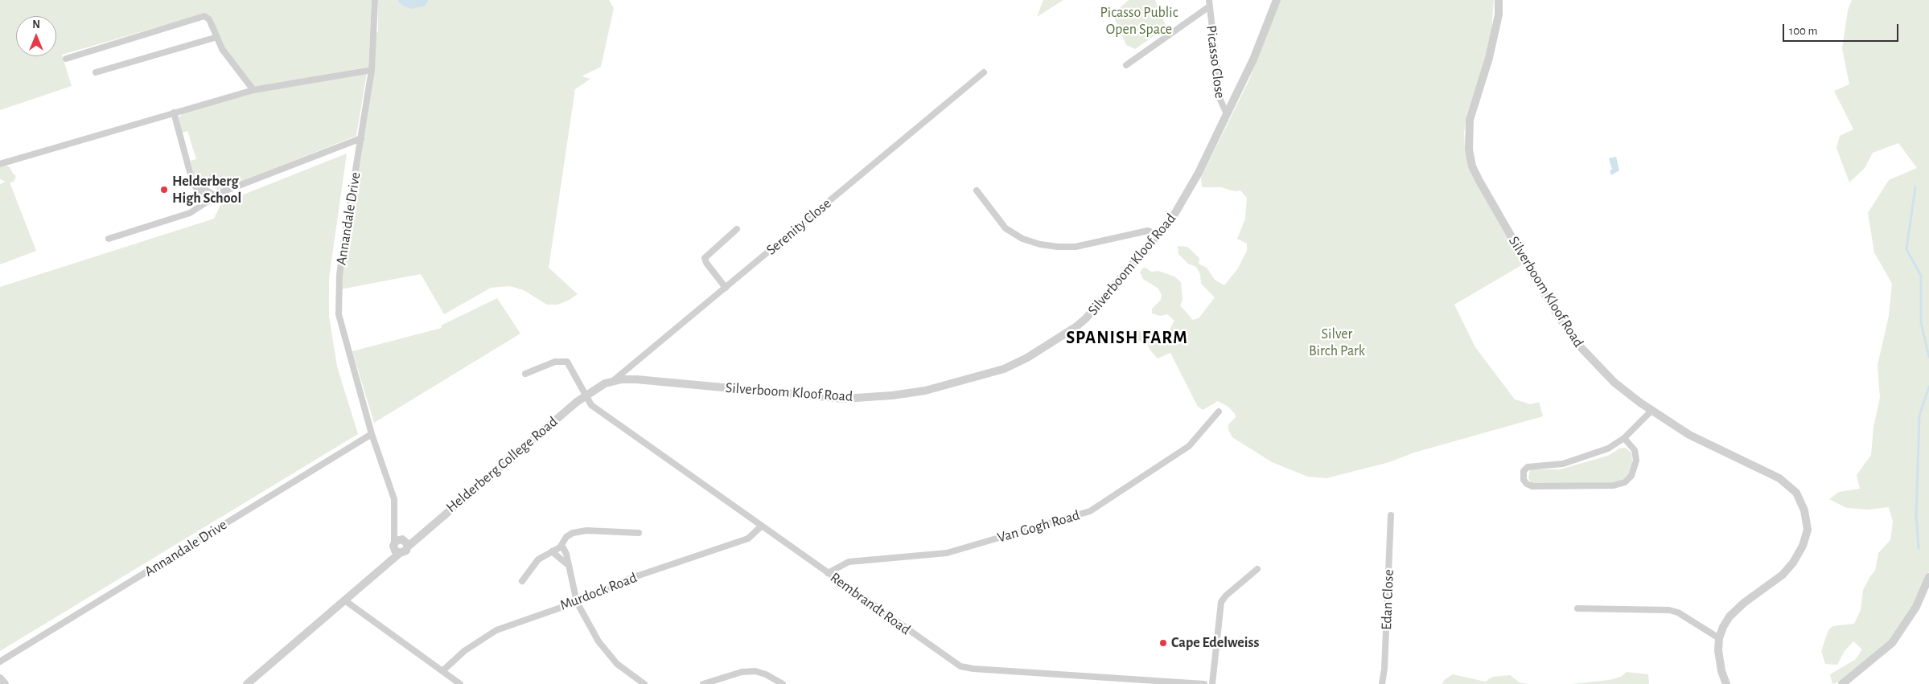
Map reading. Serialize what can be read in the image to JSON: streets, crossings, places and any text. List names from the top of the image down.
{
  "streets": {
    "street": [
      "Picasso Close",
      "Annandale Drive",
      "Serenity Close",
      "Silverboom Kloof Road",
      "Helderberg College Road",
      "Van Gogh Road",
      "Murdock Road",
      "Edan Close",
      "Rembrandt Road"
    ]
  },
  "crossings": [
    ["Picasso Close", "Silverboom Kloof Road"],
    ["Annandale Drive", "Helderberg College Road"],
    ["Serenity Close", "Silverboom Kloof Road"],
    ["Silverboom Kloof Road", "Helderberg College Road"],
    ["Silverboom Kloof Road", "Rembrandt Road"],
    ["Helderberg College Road", "Rembrandt Road"],
    ["Van Gogh Road", "Rembrandt Road"],
    ["Murdock Road", "Rembrandt Road"]
  ],
  "districts": ["SPANISH FARM"],
  "parks": ["Picasso Public Open Space", "Silver Birch Park"],
  "places": ["Helderberg High School", "Cape Edelweiss"],
  "scale_bar": "100 m",
  "north": "top"
}
